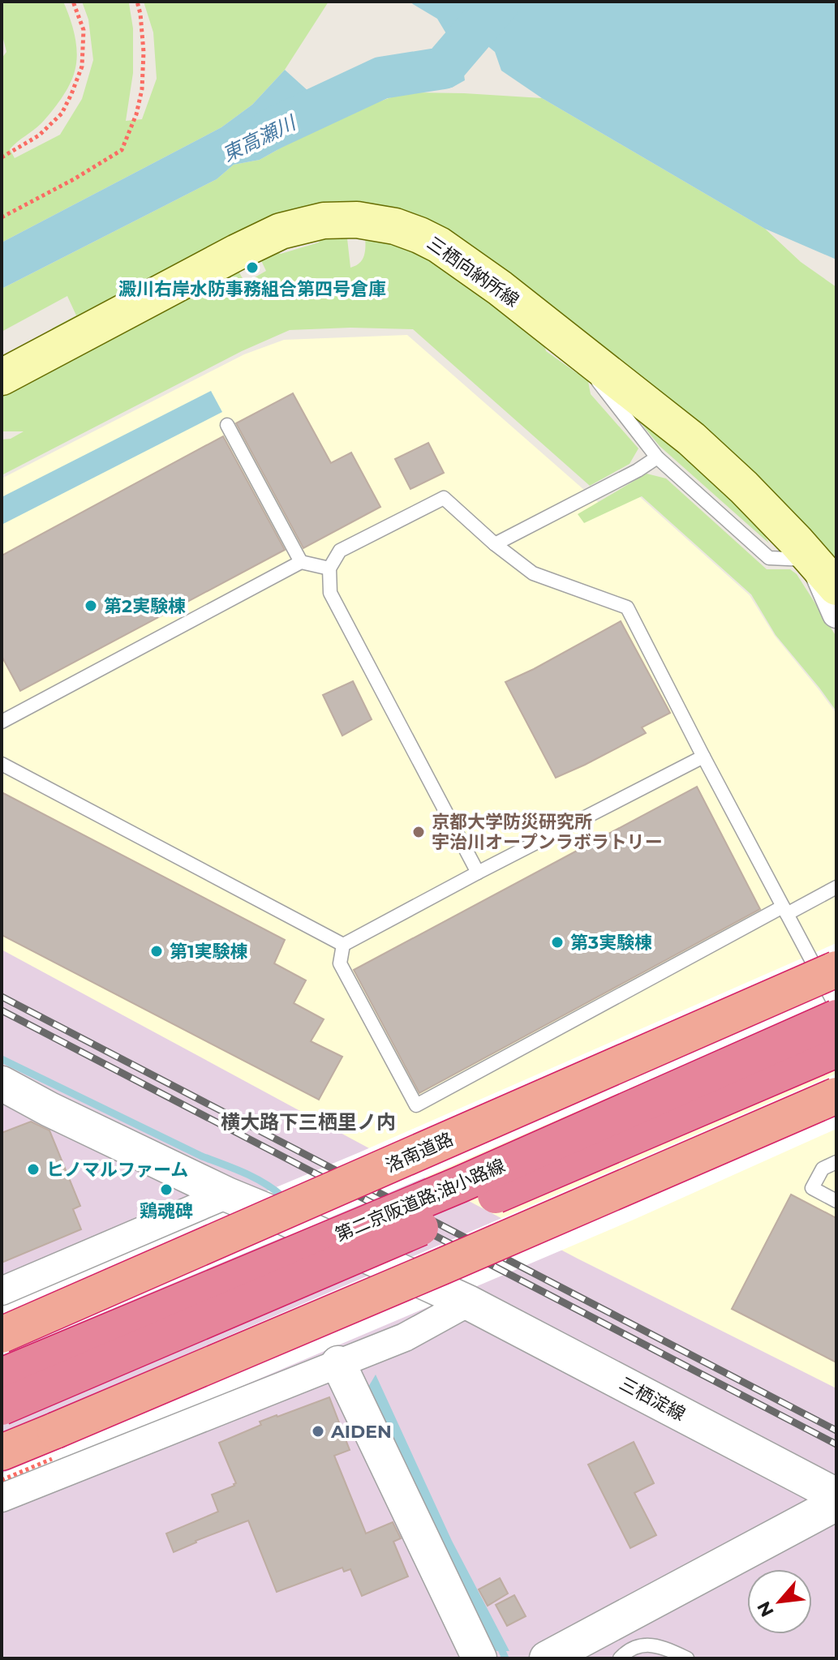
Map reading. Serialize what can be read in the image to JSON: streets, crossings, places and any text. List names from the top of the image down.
{
  "streets": {
    "highway": ["洛南道路", "第二京阪道路;油小路線"],
    "main road": ["三栖向納所線"],
    "street": ["三栖淀線"]
  },
  "districts": ["横大路下三栖里ノ内"],
  "water": ["東高瀬川"],
  "places": [
    "澱川右岸水防事務組合第四号倉庫",
    "第2実験棟",
    "京都大学防災研究所 宇治川オープンラボラトリー",
    "第3実験棟",
    "第1実験棟",
    "ヒノマルファーム",
    "鶏魂碑",
    "AIDEN"
  ],
  "north": "bottom left"
}
